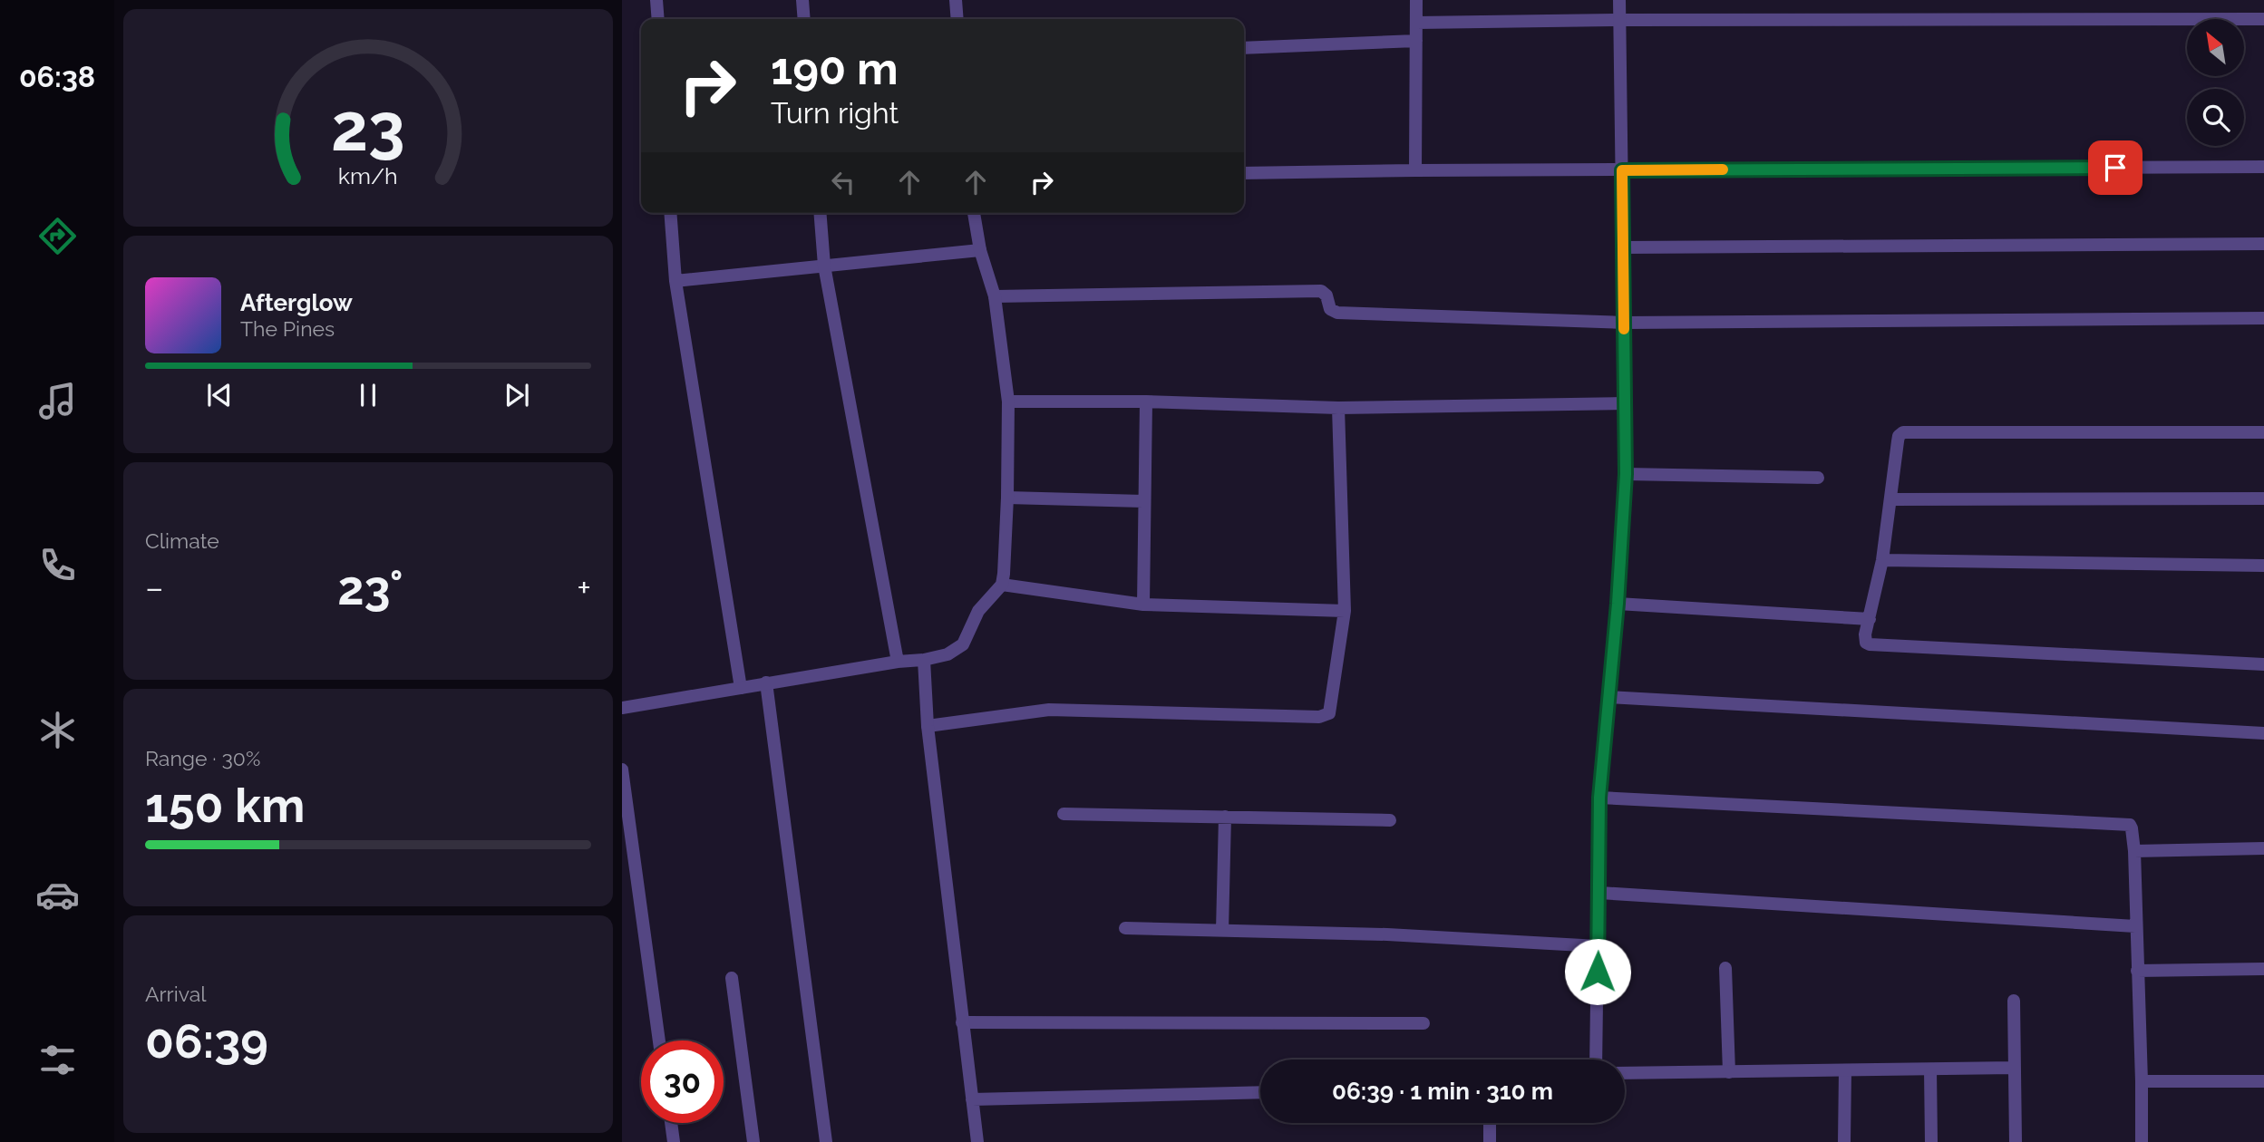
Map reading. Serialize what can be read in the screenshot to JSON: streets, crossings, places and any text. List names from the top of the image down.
{
  "north": "top left",
  "page": {
    "tabs": "06:38",
    "turn": ["190 m", "Turn right"],
    "song": ["Afterglow", "The Pines"],
    "tile": [
      "Climate",
      ["Range · 30%", "150 km"],
      ["Arrival", "06:39"]
    ],
    "heat": ["−", "23°", "+"],
    "limit": "30",
    "trip": "06:39 · 1 min · 310 m",
    "gauge": ["23", "km/h"]
  }
}
